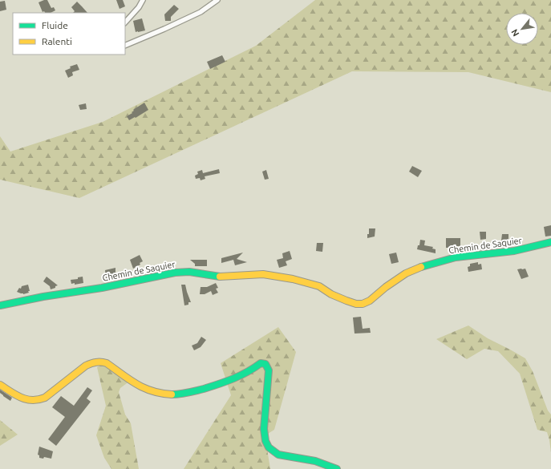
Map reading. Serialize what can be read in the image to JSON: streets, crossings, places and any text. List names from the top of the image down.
{
  "streets": {
    "street": ["Chemin de Saquier"]
  },
  "legend": ["Fluide", "Ralenti"],
  "north": "bottom left"
}
